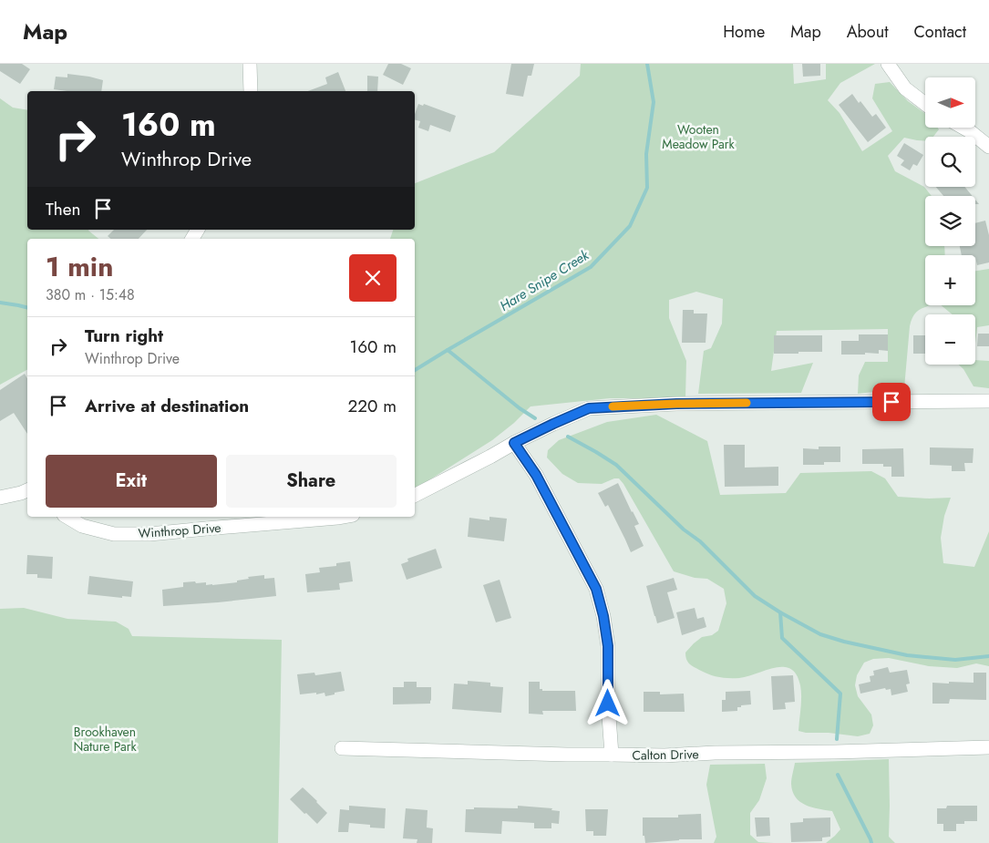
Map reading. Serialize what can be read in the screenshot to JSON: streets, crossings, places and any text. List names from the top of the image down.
{
  "streets": {
    "street": ["Winthrop Drive", "Calton Drive"]
  },
  "water": ["Hare Snipe Creek"],
  "parks": ["Wooten Meadow Park", "Brookhaven Nature Park"],
  "north": "right",
  "page": {
    "header": "Map",
    "nav": [
      "Home",
      "Map",
      "About",
      "Contact"
    ],
    "map_buttons": ["+", "−"],
    "turn": ["160 m", "Winthrop Drive"],
    "then": "Then",
    "heading": ["1 min", "380 m · 15:48"],
    "list": [
      {
        "name": "Turn right",
        "note": "Winthrop Drive",
        "value": "160 m"
      },
      {
        "name": "Arrive at destination",
        "value": "220 m"
      }
    ],
    "buttons": ["Exit", "Share"]
  }
}
